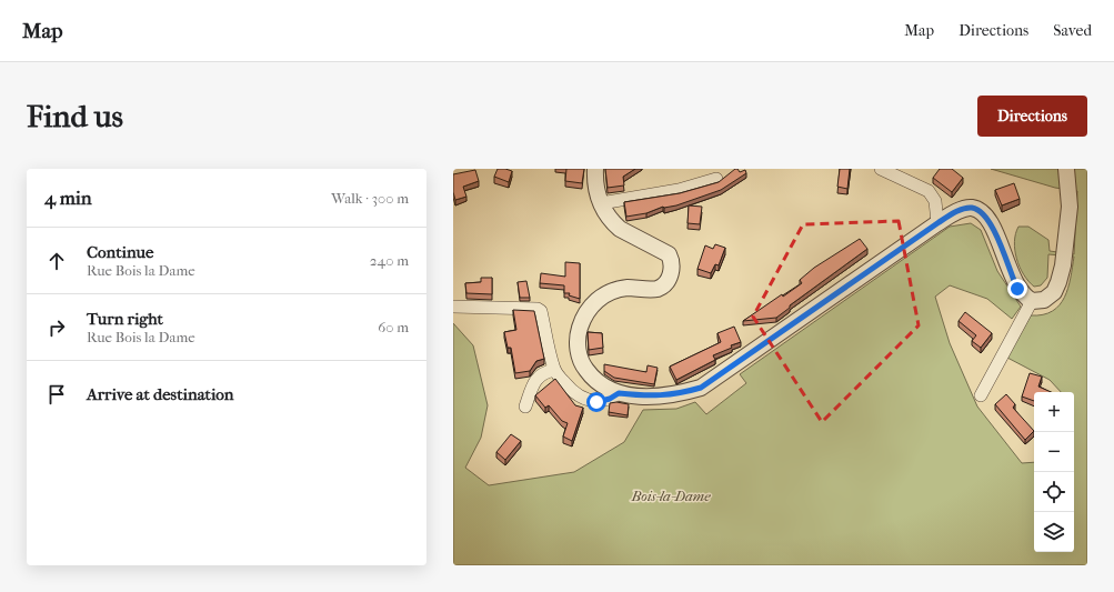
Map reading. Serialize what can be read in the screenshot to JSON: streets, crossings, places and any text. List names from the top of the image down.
{
  "parks": ["Bois-la-Dame"],
  "page": {
    "header": "Map",
    "nav": ["Map", "Directions", "Saved"],
    "buttons": "Directions",
    "title": "Find us",
    "heading": ["4 min", "Walk · 300 m"],
    "list": [
      ["Continue", "Rue Bois la Dame", "240 m"],
      ["Turn right", "Rue Bois la Dame", "60 m"],
      "Arrive at destination"
    ],
    "map_buttons": ["+", "−"]
  }
}
